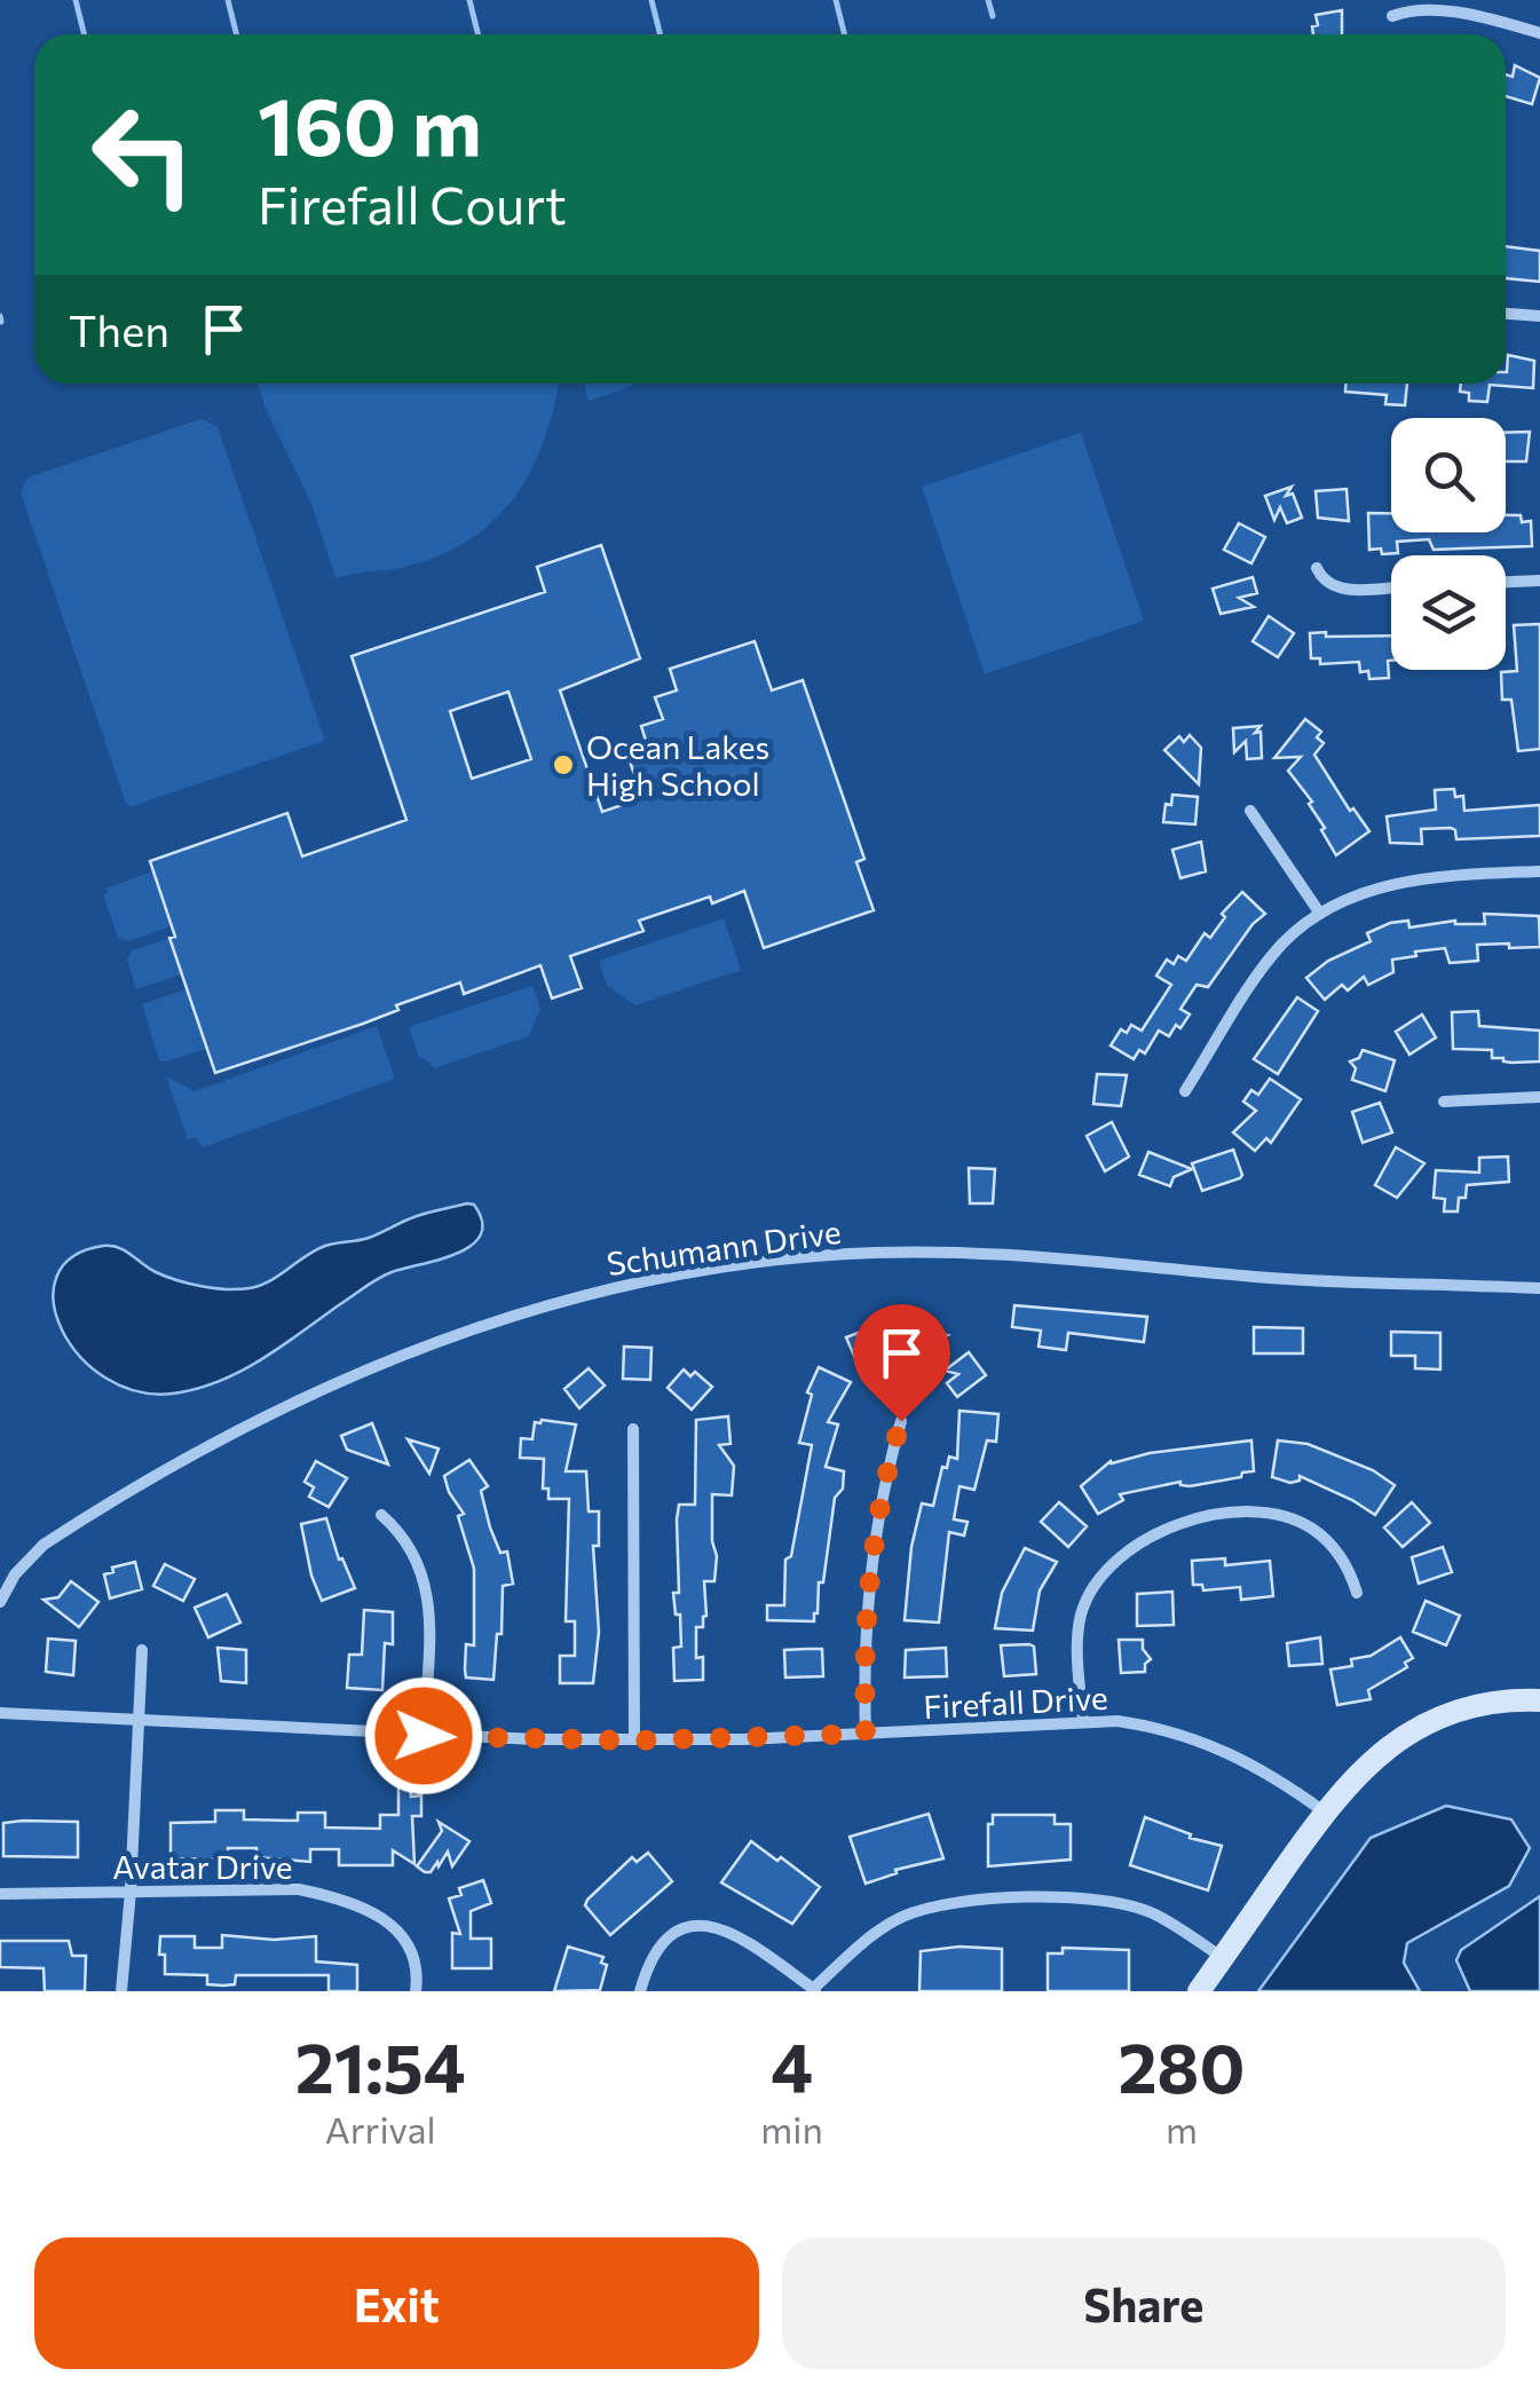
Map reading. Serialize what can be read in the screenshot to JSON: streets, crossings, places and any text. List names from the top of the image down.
{
  "streets": {
    "street": ["Schumann Drive", "Firefall Drive", "Avatar Drive"]
  },
  "places": ["Ocean Lakes High School"],
  "page": {
    "turn": ["160 m", "Firefall Court"],
    "then": "Then",
    "eta": [
      "21:54",
      "Arrival",
      "4",
      "min",
      "280",
      "m"
    ],
    "buttons": ["Exit", "Share"]
  }
}
